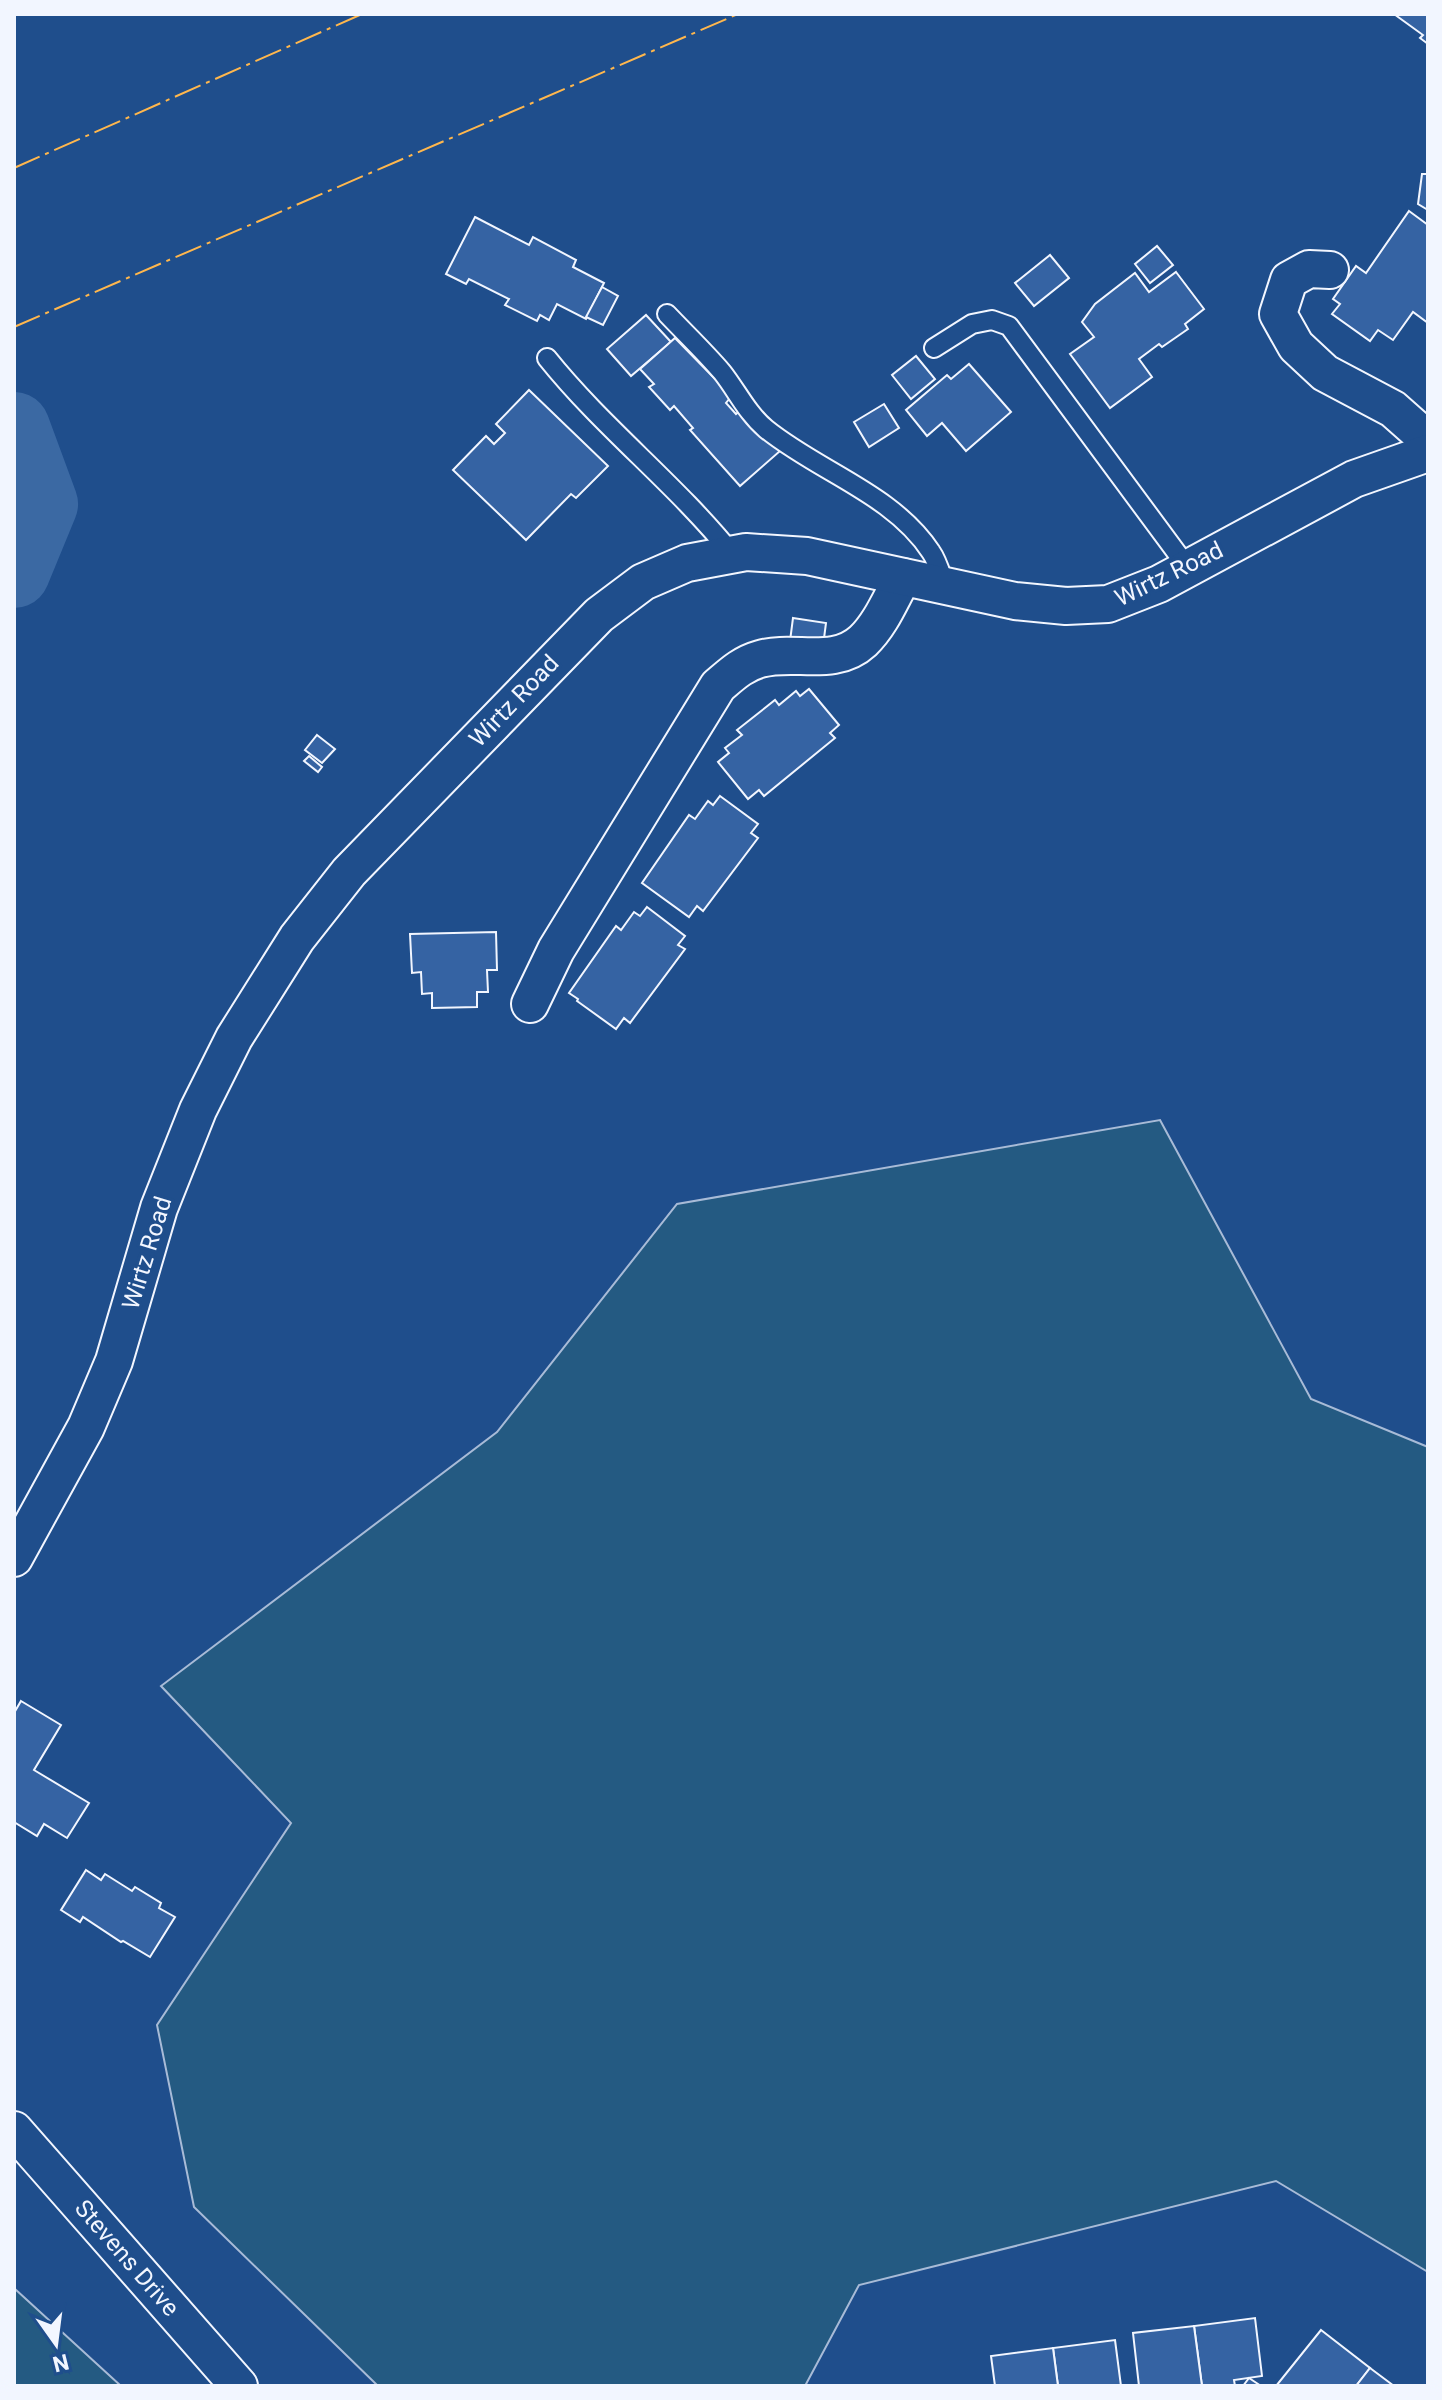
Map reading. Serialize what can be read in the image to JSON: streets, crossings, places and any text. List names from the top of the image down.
{
  "streets": {
    "street": ["Wirtz Road", "Stevens Drive"]
  },
  "north": "bottom"
}
